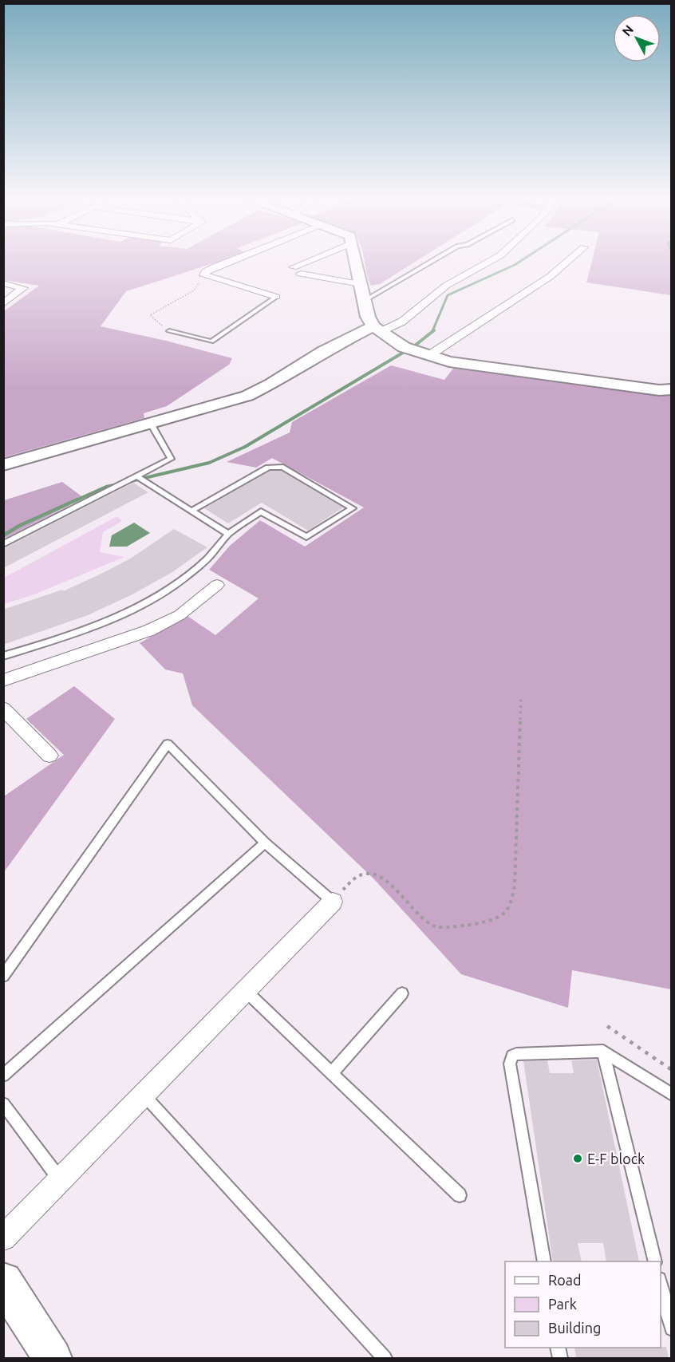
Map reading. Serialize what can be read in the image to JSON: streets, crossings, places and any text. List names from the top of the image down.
{
  "places": ["E-F block"],
  "legend": ["Road", "Park", "Building"],
  "north": "top left"
}
